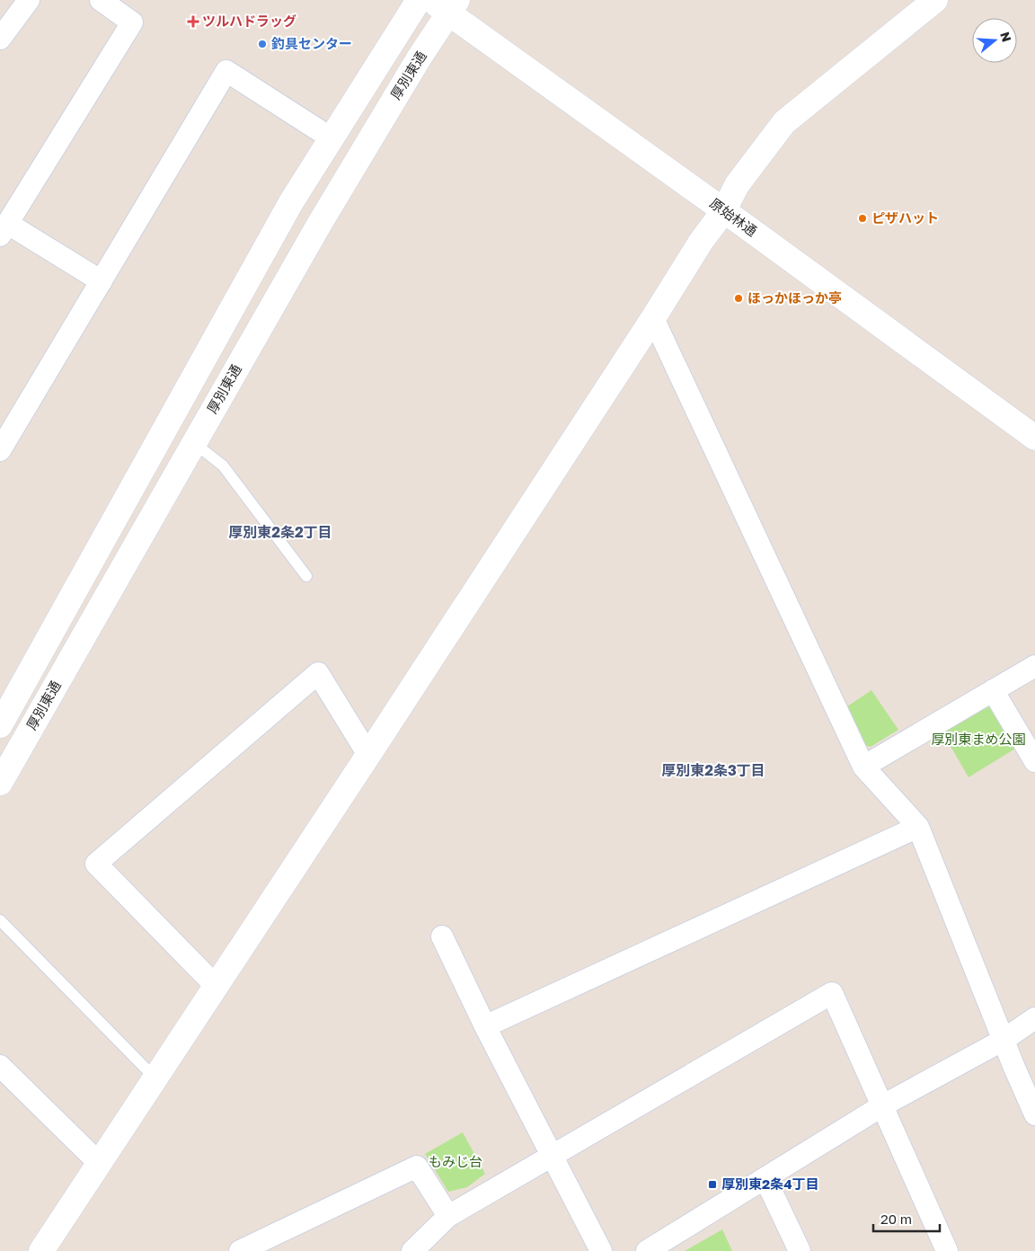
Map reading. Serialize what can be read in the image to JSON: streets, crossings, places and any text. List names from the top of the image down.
{
  "streets": {
    "street": ["厚別東通", "原始林通"]
  },
  "crossings": [
    ["厚別東通", "原始林通"]
  ],
  "districts": ["厚別東2条2丁目", "厚別東2条3丁目"],
  "parks": ["厚別東まめ公園", "もみじ台"],
  "places": {
    "health": ["ツルハドラッグ"],
    "other": ["釣具センター", "ピザハット", "ほっかほっか亭"],
    "transit": ["厚別東2条4丁目"]
  },
  "scale_bar": "20 m",
  "north": "right"
}
